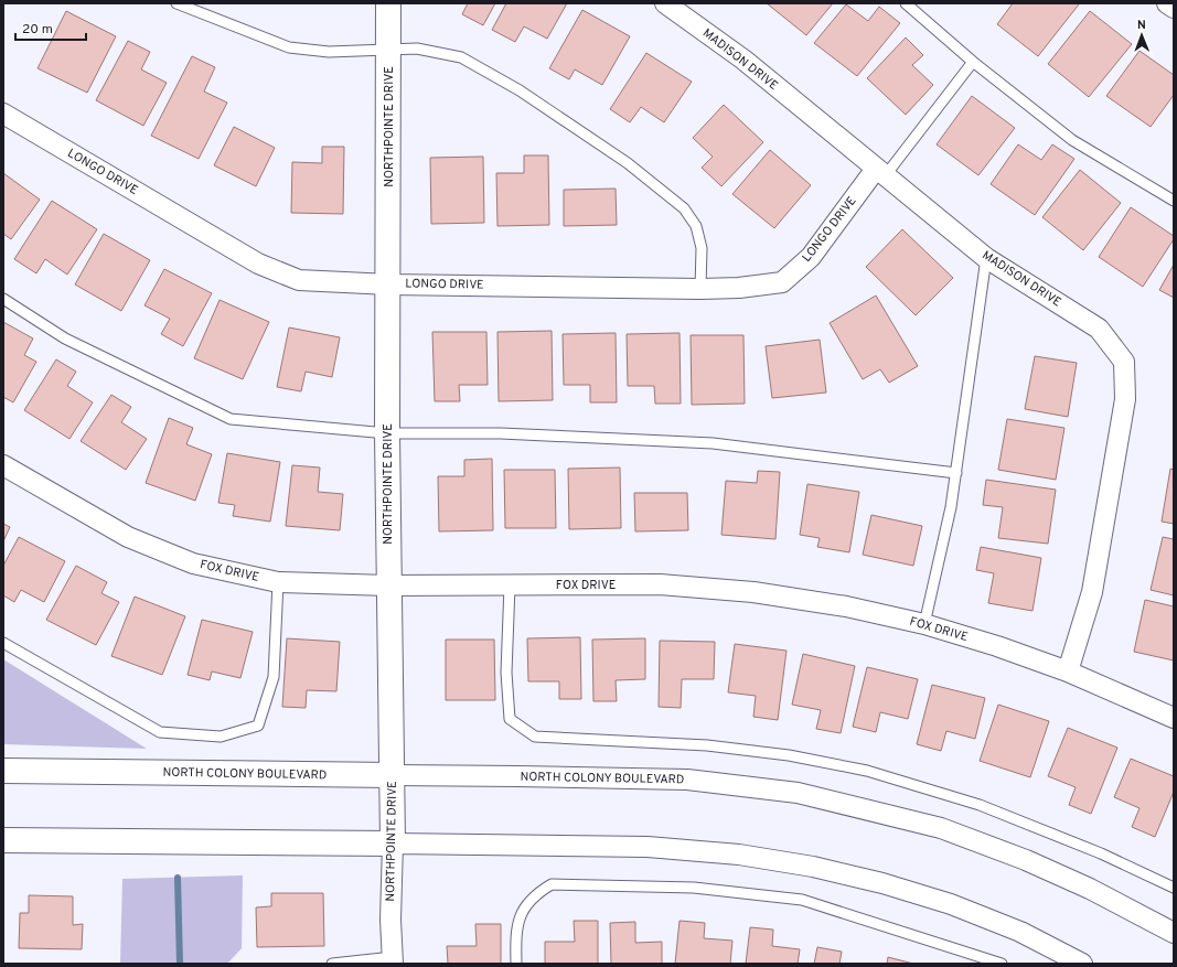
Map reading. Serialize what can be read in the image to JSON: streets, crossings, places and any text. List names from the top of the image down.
{
  "streets": {
    "street": [
      "MADISON DRIVE",
      "NORTHPOINTE DRIVE",
      "LONGO DRIVE",
      "FOX DRIVE",
      "NORTH COLONY BOULEVARD"
    ]
  },
  "crossings": [
    ["MADISON DRIVE", "LONGO DRIVE"],
    ["MADISON DRIVE", "FOX DRIVE"],
    ["NORTHPOINTE DRIVE", "LONGO DRIVE"],
    ["NORTHPOINTE DRIVE", "FOX DRIVE"],
    ["NORTHPOINTE DRIVE", "NORTH COLONY BOULEVARD"]
  ],
  "scale_bar": "20 m",
  "north": "top"
}
